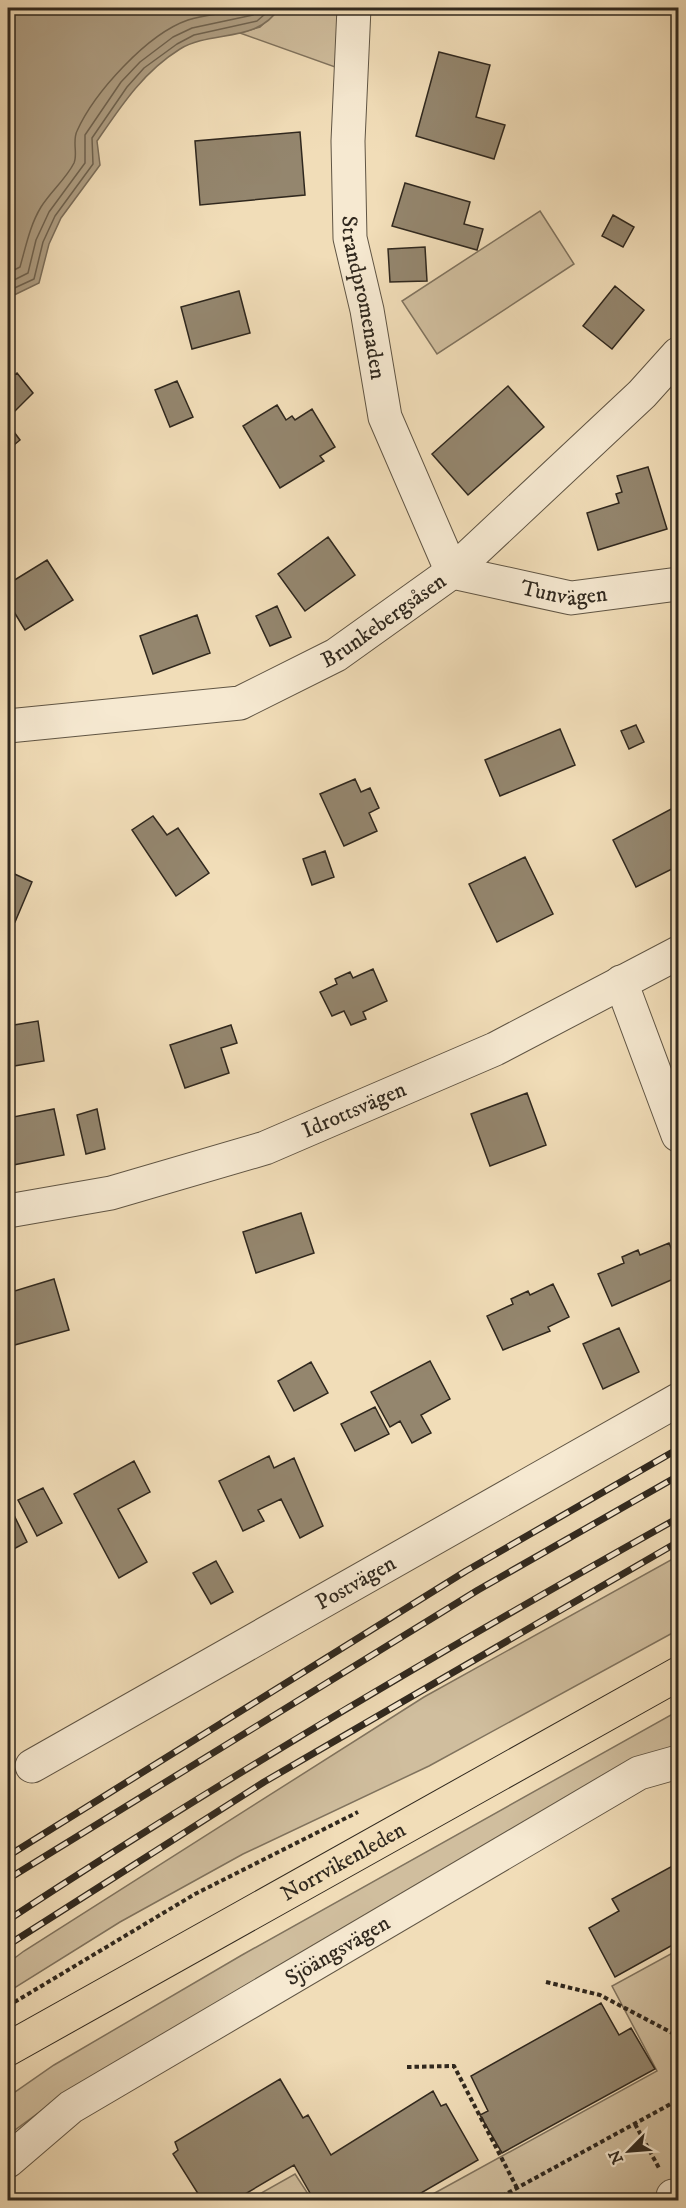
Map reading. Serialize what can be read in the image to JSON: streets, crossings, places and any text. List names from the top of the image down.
{
  "streets": {
    "main road": ["Norrvikenleden"],
    "street": [
      "Strandpromenaden",
      "Tunvägen",
      "Brunkebergsåsen",
      "Idrottsvägen",
      "Postvägen",
      "Sjöängsvägen"
    ]
  },
  "crossings": [
    ["Strandpromenaden", "Tunvägen"],
    ["Strandpromenaden", "Brunkebergsåsen"],
    ["Tunvägen", "Brunkebergsåsen"]
  ],
  "north": "bottom left"
}
